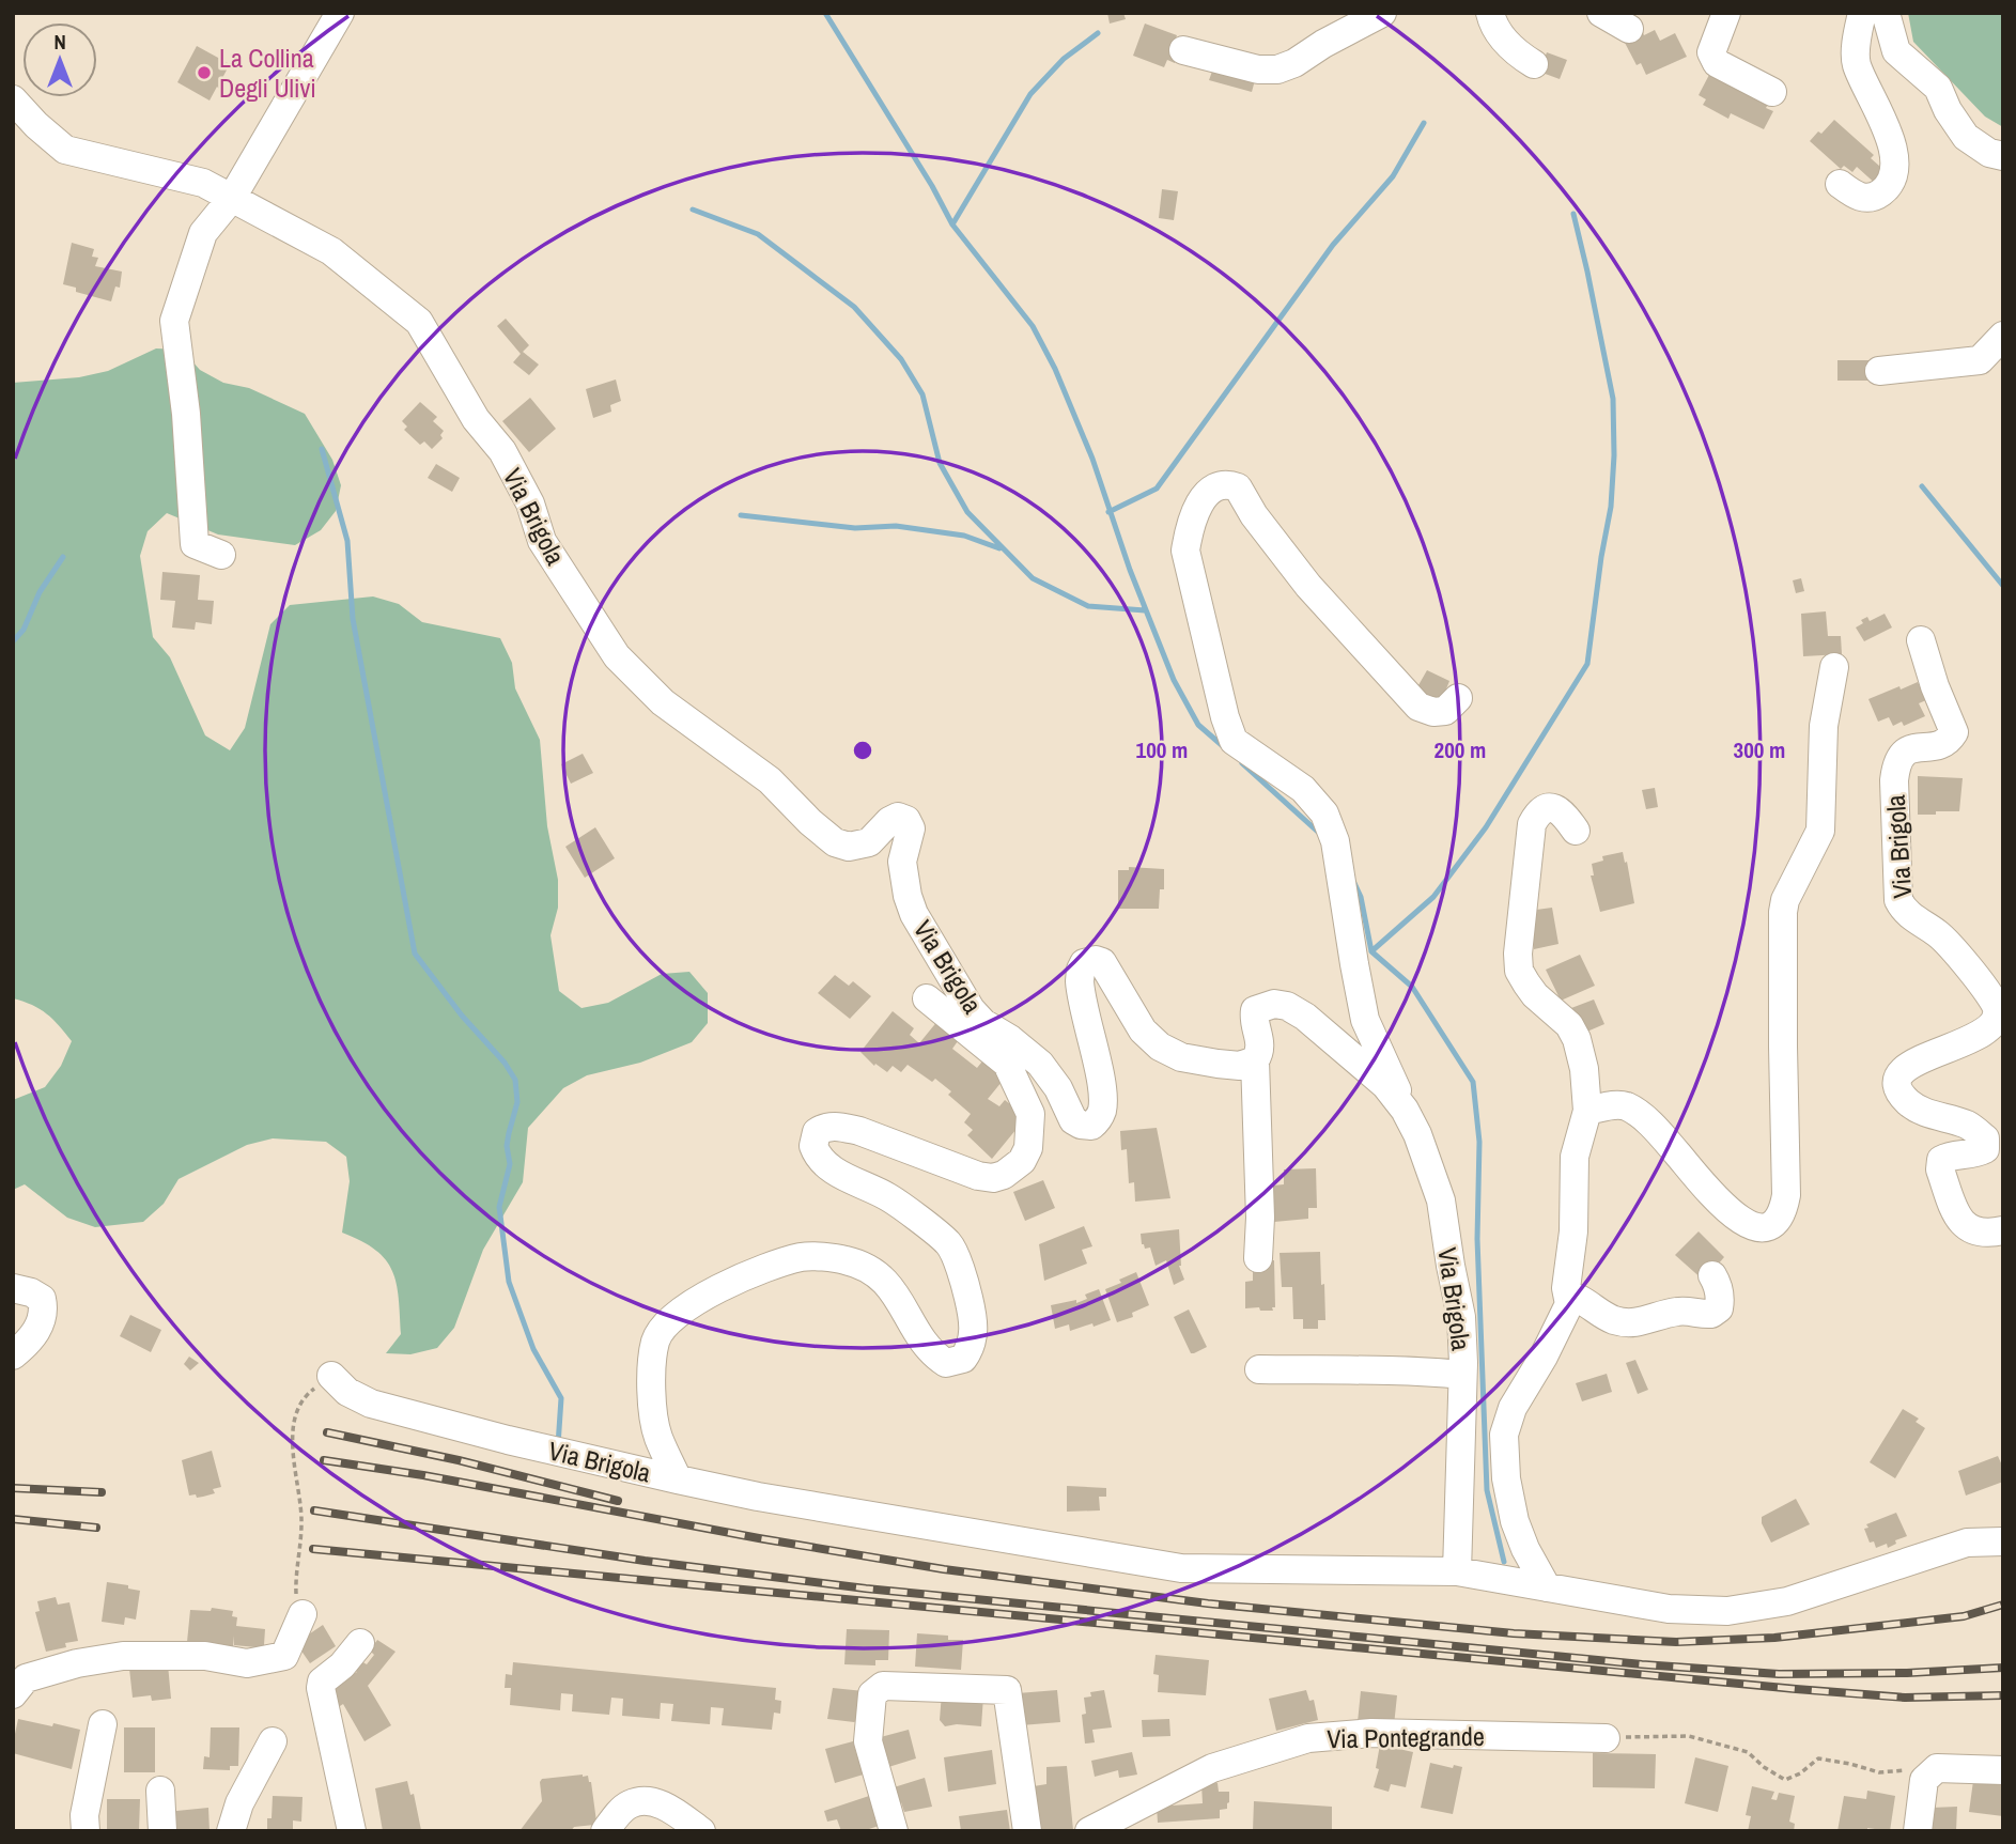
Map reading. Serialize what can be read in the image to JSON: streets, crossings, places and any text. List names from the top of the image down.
{
  "streets": {
    "street": ["Via Brigola", "Via Pontegrande"]
  },
  "places": ["La Collina Degli Ulivi"],
  "north": "top",
  "rings": ["100 m", "200 m", "300 m"]
}
